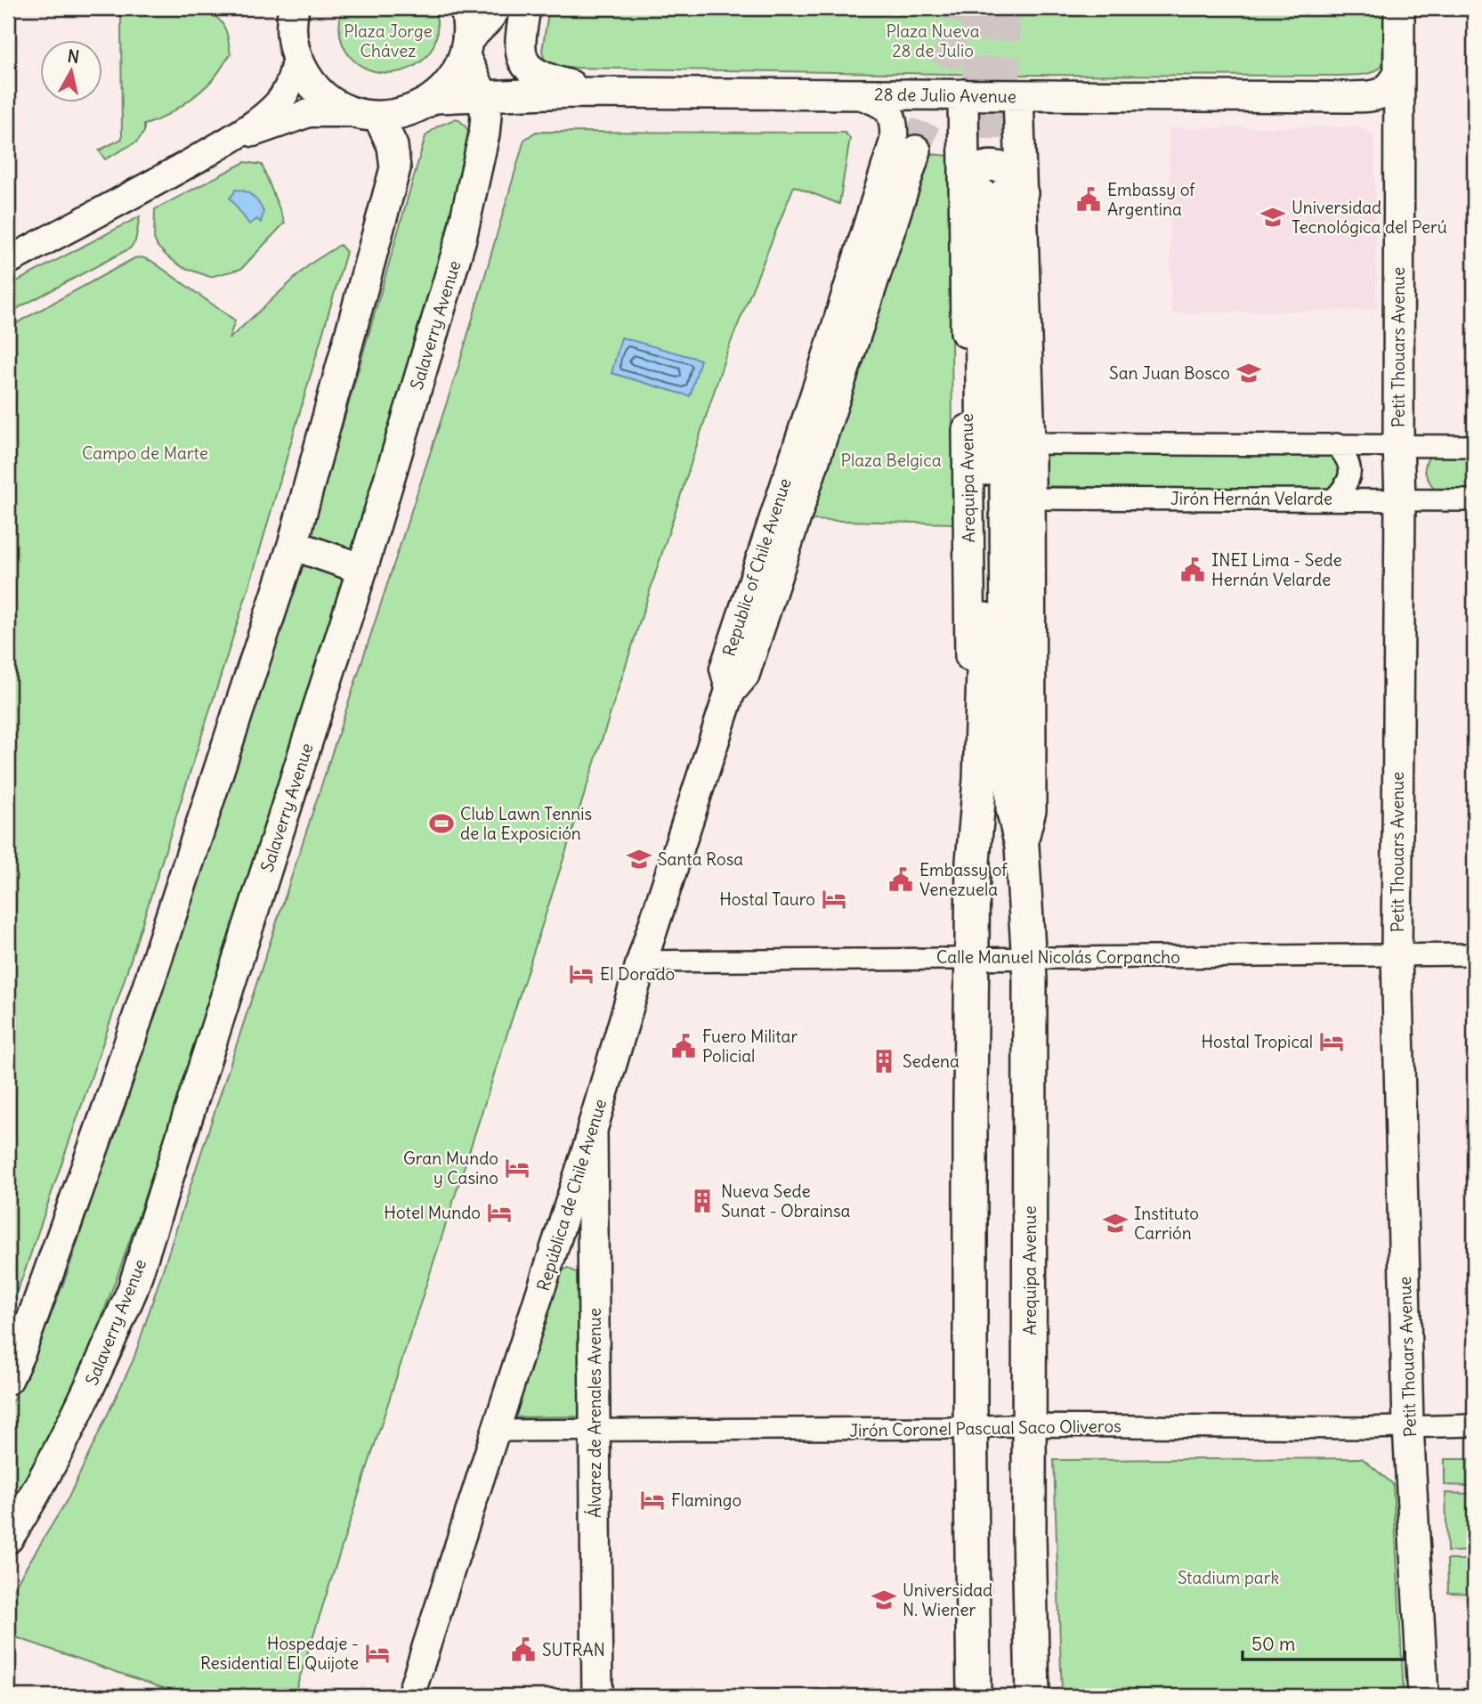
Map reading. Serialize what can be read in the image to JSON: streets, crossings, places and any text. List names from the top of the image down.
{
  "streets": {
    "main road": [
      "28 de Julio Avenue",
      "Salaverry Avenue",
      "Petit Thouars Avenue",
      "Arequipa Avenue",
      "Republic of Chile Avenue",
      "República de Chile Avenue",
      "Álvarez de Arenales Avenue"
    ],
    "street": ["Jirón Hernán Velarde", "Calle Manuel Nicolás Corpancho", "Jirón Coronel Pascual Saco Oliveros"]
  },
  "crossings": [
    ["28 de Julio Avenue", "Salaverry Avenue"],
    ["28 de Julio Avenue", "Petit Thouars Avenue"],
    ["28 de Julio Avenue", "Arequipa Avenue"],
    ["28 de Julio Avenue", "Republic of Chile Avenue"],
    ["Petit Thouars Avenue", "Jirón Hernán Velarde"],
    ["Petit Thouars Avenue", "Calle Manuel Nicolás Corpancho"],
    ["Petit Thouars Avenue", "Jirón Coronel Pascual Saco Oliveros"],
    ["Arequipa Avenue", "Jirón Hernán Velarde"],
    ["Arequipa Avenue", "Calle Manuel Nicolás Corpancho"],
    ["Arequipa Avenue", "Jirón Coronel Pascual Saco Oliveros"],
    ["Republic of Chile Avenue", "República de Chile Avenue"],
    ["Calle Manuel Nicolás Corpancho", "República de Chile Avenue"],
    ["República de Chile Avenue", "Álvarez de Arenales Avenue"],
    ["República de Chile Avenue", "Jirón Coronel Pascual Saco Oliveros"],
    ["Álvarez de Arenales Avenue", "Jirón Coronel Pascual Saco Oliveros"]
  ],
  "parks": [
    "Plaza Jorge Chávez",
    "Plaza Nueva 28 de Julio",
    "Campo de Marte",
    "Plaza Belgica",
    "Stadium park"
  ],
  "places": {
    "public building": [
      "Embassy of Argentina",
      "INEI Lima - Sede Hernán Velarde",
      "Embassy of Venezuela",
      "Fuero Militar Policial",
      "SUTRAN"
    ],
    "school or university": [
      "Universidad Tecnológica del Perú",
      "San Juan Bosco",
      "Santa Rosa",
      "Instituto Carrión",
      "Universidad N. Wiener"
    ],
    "sports": ["Club Lawn Tennis de la Exposición"],
    "hotel": [
      "Hostal Tauro",
      "El Dorado",
      "Hostal Tropical",
      "Gran Mundo y Casino",
      "Hotel Mundo",
      "Flamingo",
      "Hospedaje - Residential El Quijote"
    ],
    "building": ["Sedena", "Nueva Sede Sunat - Obrainsa"]
  },
  "scale_bar": "50 m",
  "north": "top"
}
